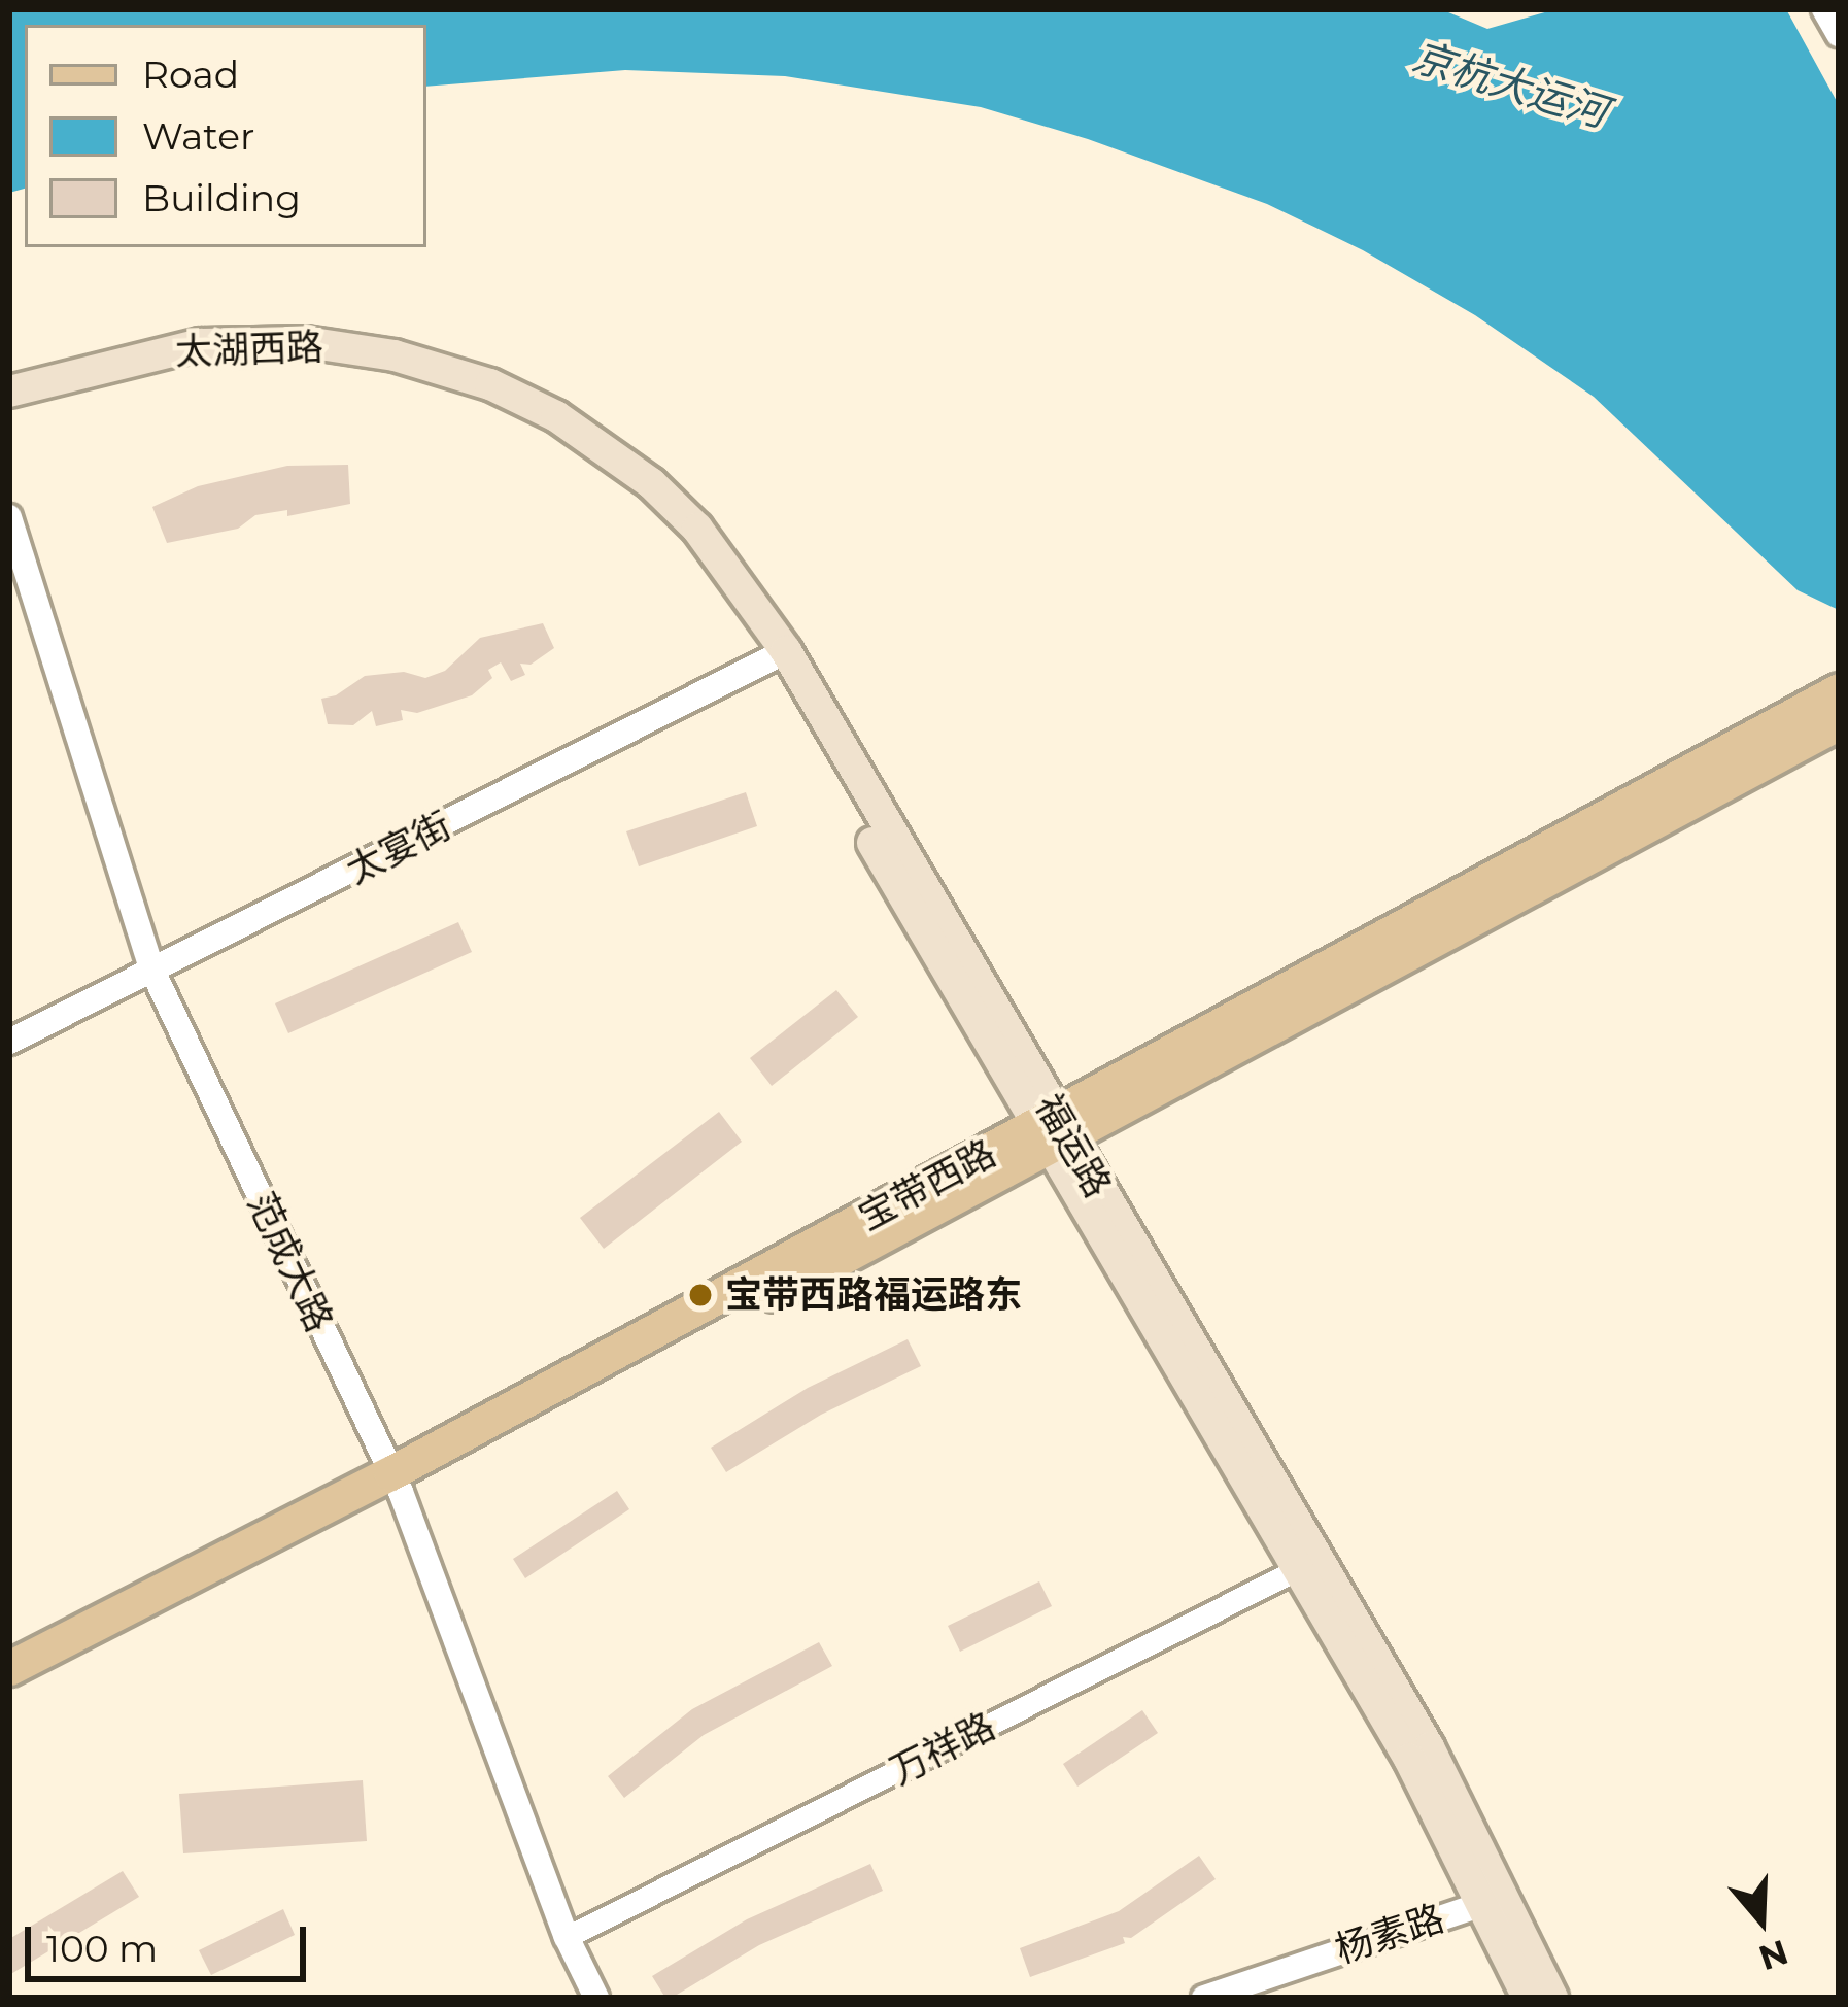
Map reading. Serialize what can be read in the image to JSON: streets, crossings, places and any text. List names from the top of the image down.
{
  "streets": {
    "main road": ["太湖西路", "福运路", "宝带西路"],
    "street": [
      "太宴街",
      "范成大路",
      "万祥路",
      "杨素路"
    ]
  },
  "crossings": [
    ["太湖西路", "福运路"],
    ["太宴街", "福运路"],
    ["太宴街", "范成大路"],
    ["福运路", "宝带西路"],
    ["福运路", "万祥路"],
    ["福运路", "杨素路"],
    ["宝带西路", "范成大路"],
    ["范成大路", "万祥路"]
  ],
  "water": ["京杭大运河"],
  "places": ["宝带西路福运路东"],
  "legend": ["Road", "Water", "Building"],
  "scale_bar": "100 m",
  "north": "bottom"
}
